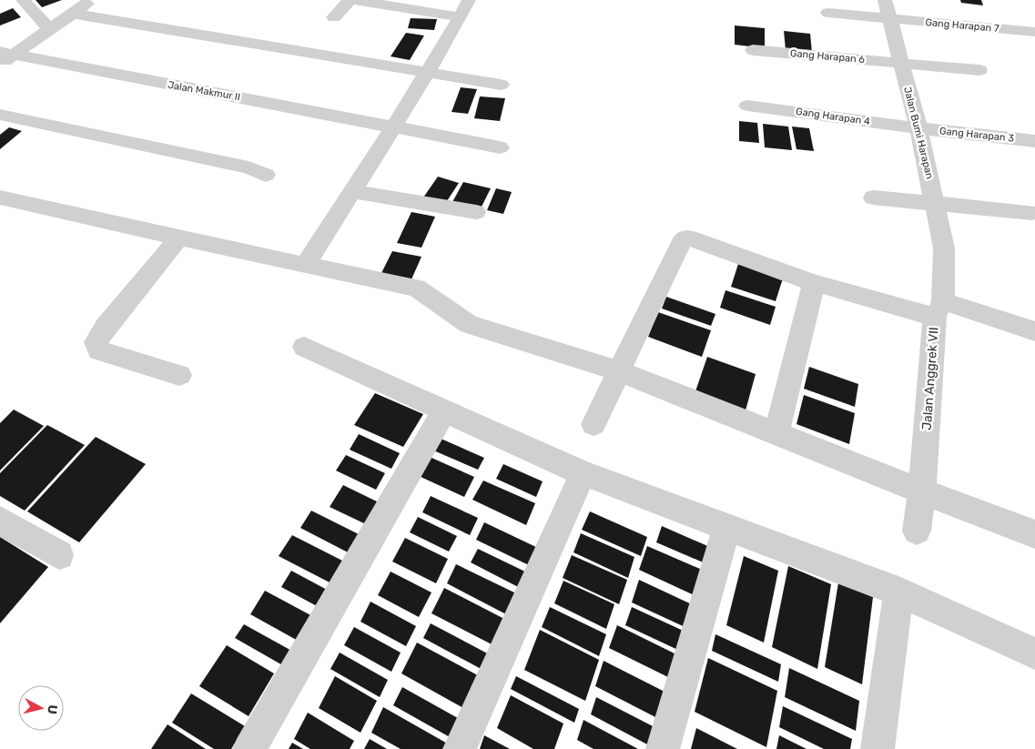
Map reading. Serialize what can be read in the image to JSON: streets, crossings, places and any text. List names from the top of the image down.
{
  "streets": {
    "street": [
      "Gang Harapan 7",
      "Gang Harapan 6",
      "Jalan Makmur II",
      "Gang Harapan 4",
      "Jalan Bumi Harapan",
      "Gang Harapan 3",
      "Jalan Anggrek VII"
    ]
  },
  "crossings": [
    ["Gang Harapan 7", "Jalan Bumi Harapan"],
    ["Gang Harapan 6", "Jalan Bumi Harapan"],
    ["Gang Harapan 4", "Jalan Bumi Harapan"],
    ["Gang Harapan 4", "Gang Harapan 3"],
    ["Jalan Bumi Harapan", "Gang Harapan 3"],
    ["Jalan Bumi Harapan", "Jalan Anggrek VII"]
  ],
  "north": "right"
}
